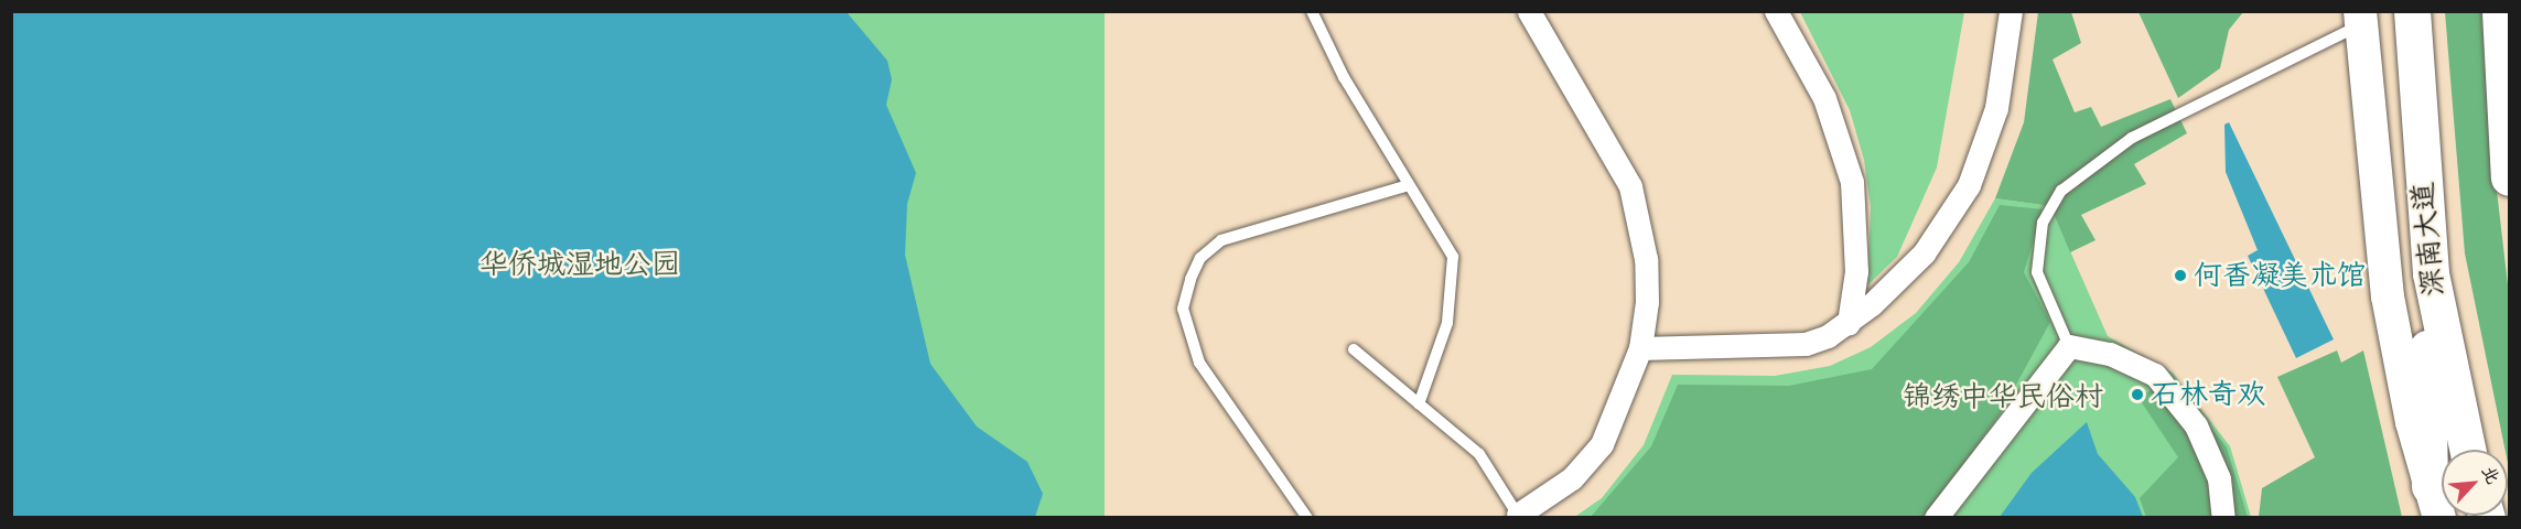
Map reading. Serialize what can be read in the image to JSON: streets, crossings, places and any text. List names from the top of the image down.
{
  "streets": {
    "main road": ["深南大道"]
  },
  "parks": ["华侨城湿地公园", "锦绣中华民俗村"],
  "places": ["何香凝美术馆", "石林奇欢"],
  "north": "top right"
}
